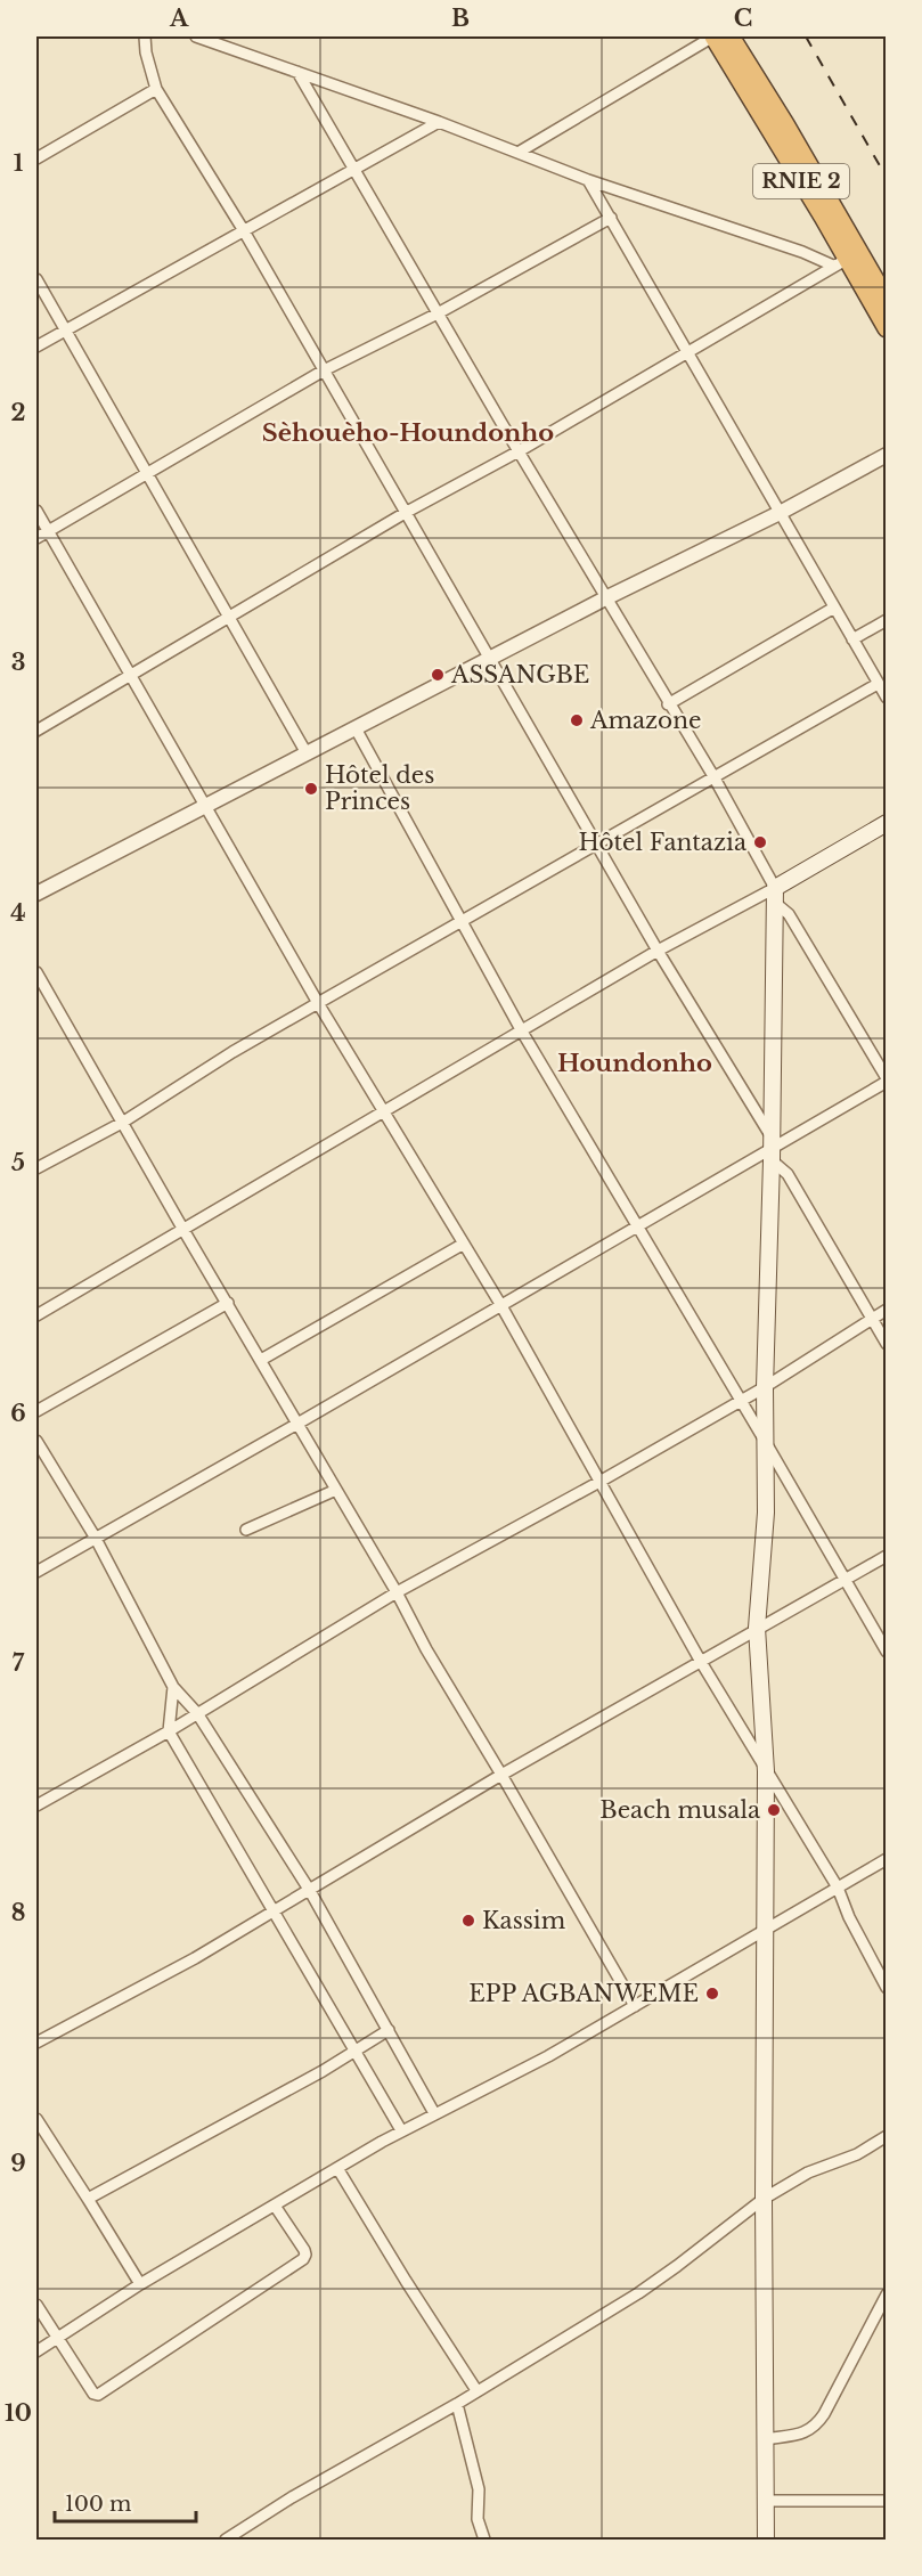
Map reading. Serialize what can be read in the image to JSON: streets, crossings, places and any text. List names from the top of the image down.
{
  "streets": {
    "highway": ["RNIE 2"]
  },
  "districts": ["Sèhouèho-Houndonho", "Houndonho"],
  "places": [
    "ASSANGBE",
    "Amazone",
    "Hôtel des Princes",
    "Hôtel Fantazia",
    "Beach musala",
    "Kassim",
    "EPP AGBANWEME"
  ],
  "scale_bar": "100 m",
  "grid": {
    "columns": ["A", "B", "C"],
    "rows": [
      "1",
      "2",
      "3",
      "4",
      "5",
      "6",
      "7",
      "8",
      "9",
      "10"
    ]
  }
}
